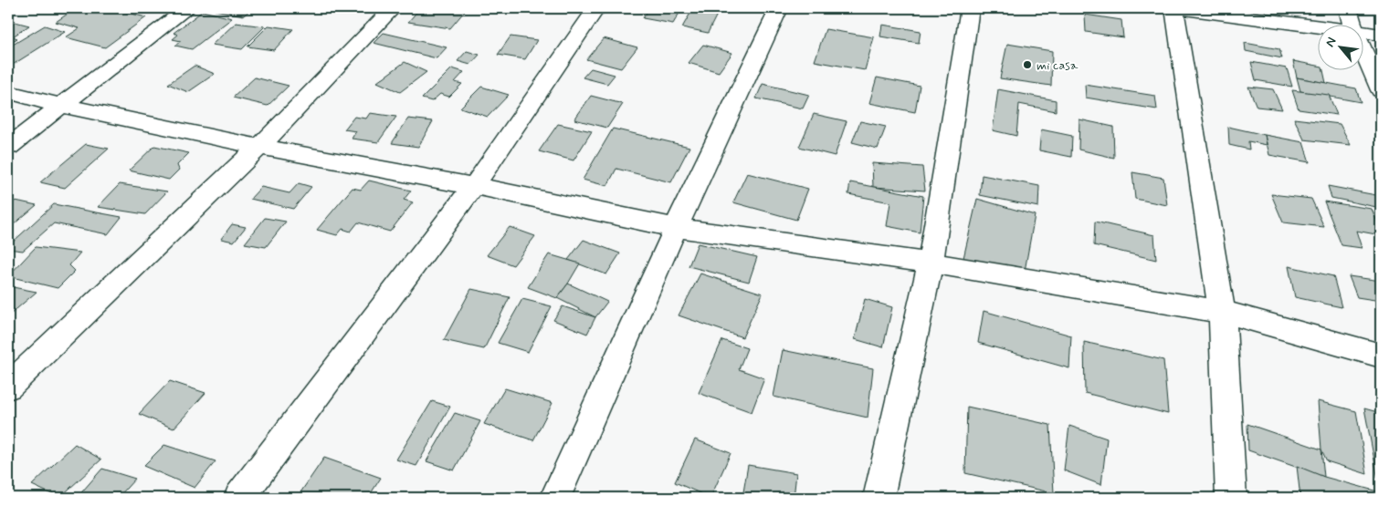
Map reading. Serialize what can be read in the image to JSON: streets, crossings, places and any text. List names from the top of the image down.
{
  "places": ["mi casa"],
  "north": "top left"
}
